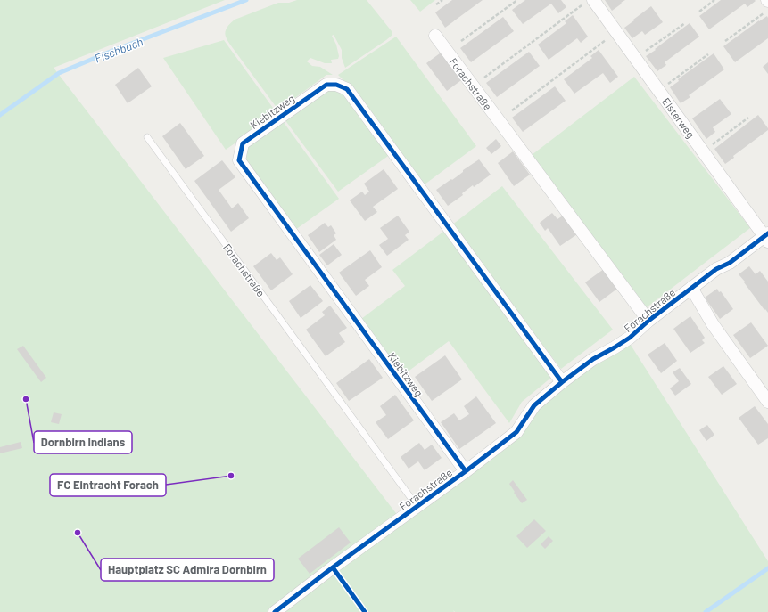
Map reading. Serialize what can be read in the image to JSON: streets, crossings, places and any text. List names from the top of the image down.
{
  "streets": {
    "street": ["Forachstraße", "Kiebitzweg", "Elsterweg"]
  },
  "crossings": [
    ["Forachstraße", "Kiebitzweg"],
    ["Forachstraße", "Elsterweg"]
  ],
  "water": ["Fischbach"],
  "places": ["Dornbirn Indians", "FC Eintracht Forach", "Hauptplatz SC Admira Dornbirn"]
}
